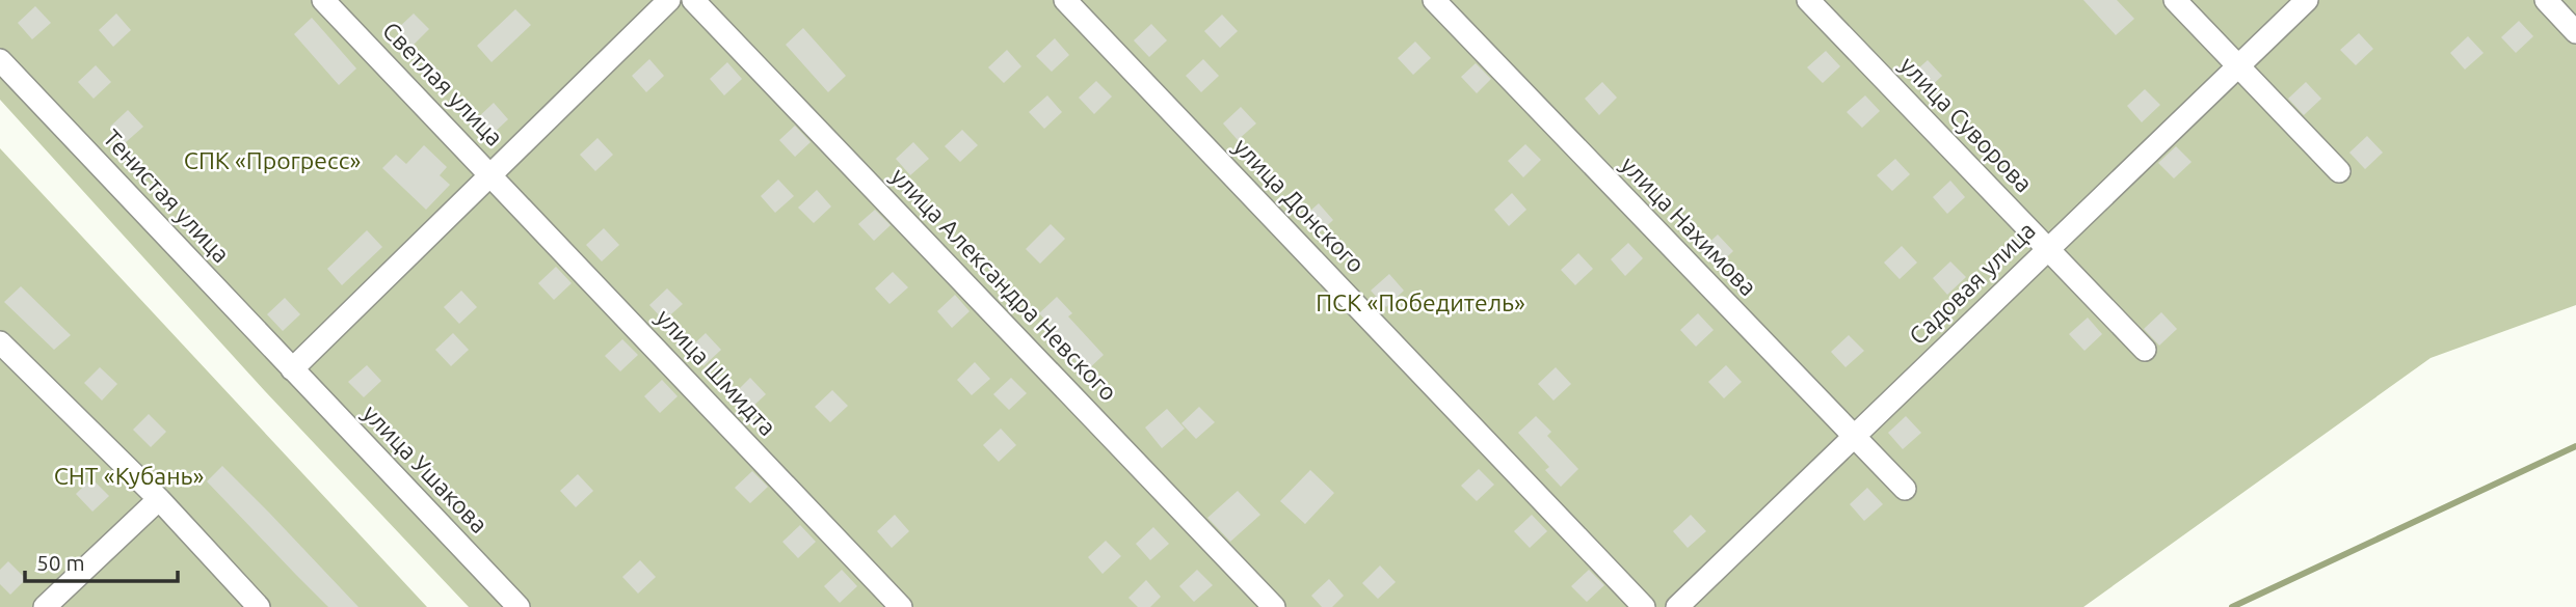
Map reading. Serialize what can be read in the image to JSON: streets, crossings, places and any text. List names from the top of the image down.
{
  "streets": {
    "street": [
      "Светлая улица",
      "улица Суворова",
      "Тенистая улица",
      "улица Донского",
      "улица Нахимова",
      "Садовая улица",
      "улица Александра Невского",
      "улица Шмидта",
      "улица Ушакова"
    ]
  },
  "crossings": [
    ["Светлая улица", "улица Шмидта"],
    ["улица Суворова", "Садовая улица"],
    ["Тенистая улица", "улица Ушакова"],
    ["улица Нахимова", "Садовая улица"]
  ],
  "parks": ["СПК «Прогресс»", "ПСК «Победитель»", "СНТ «Кубань»"],
  "scale_bar": "50 m"
}
